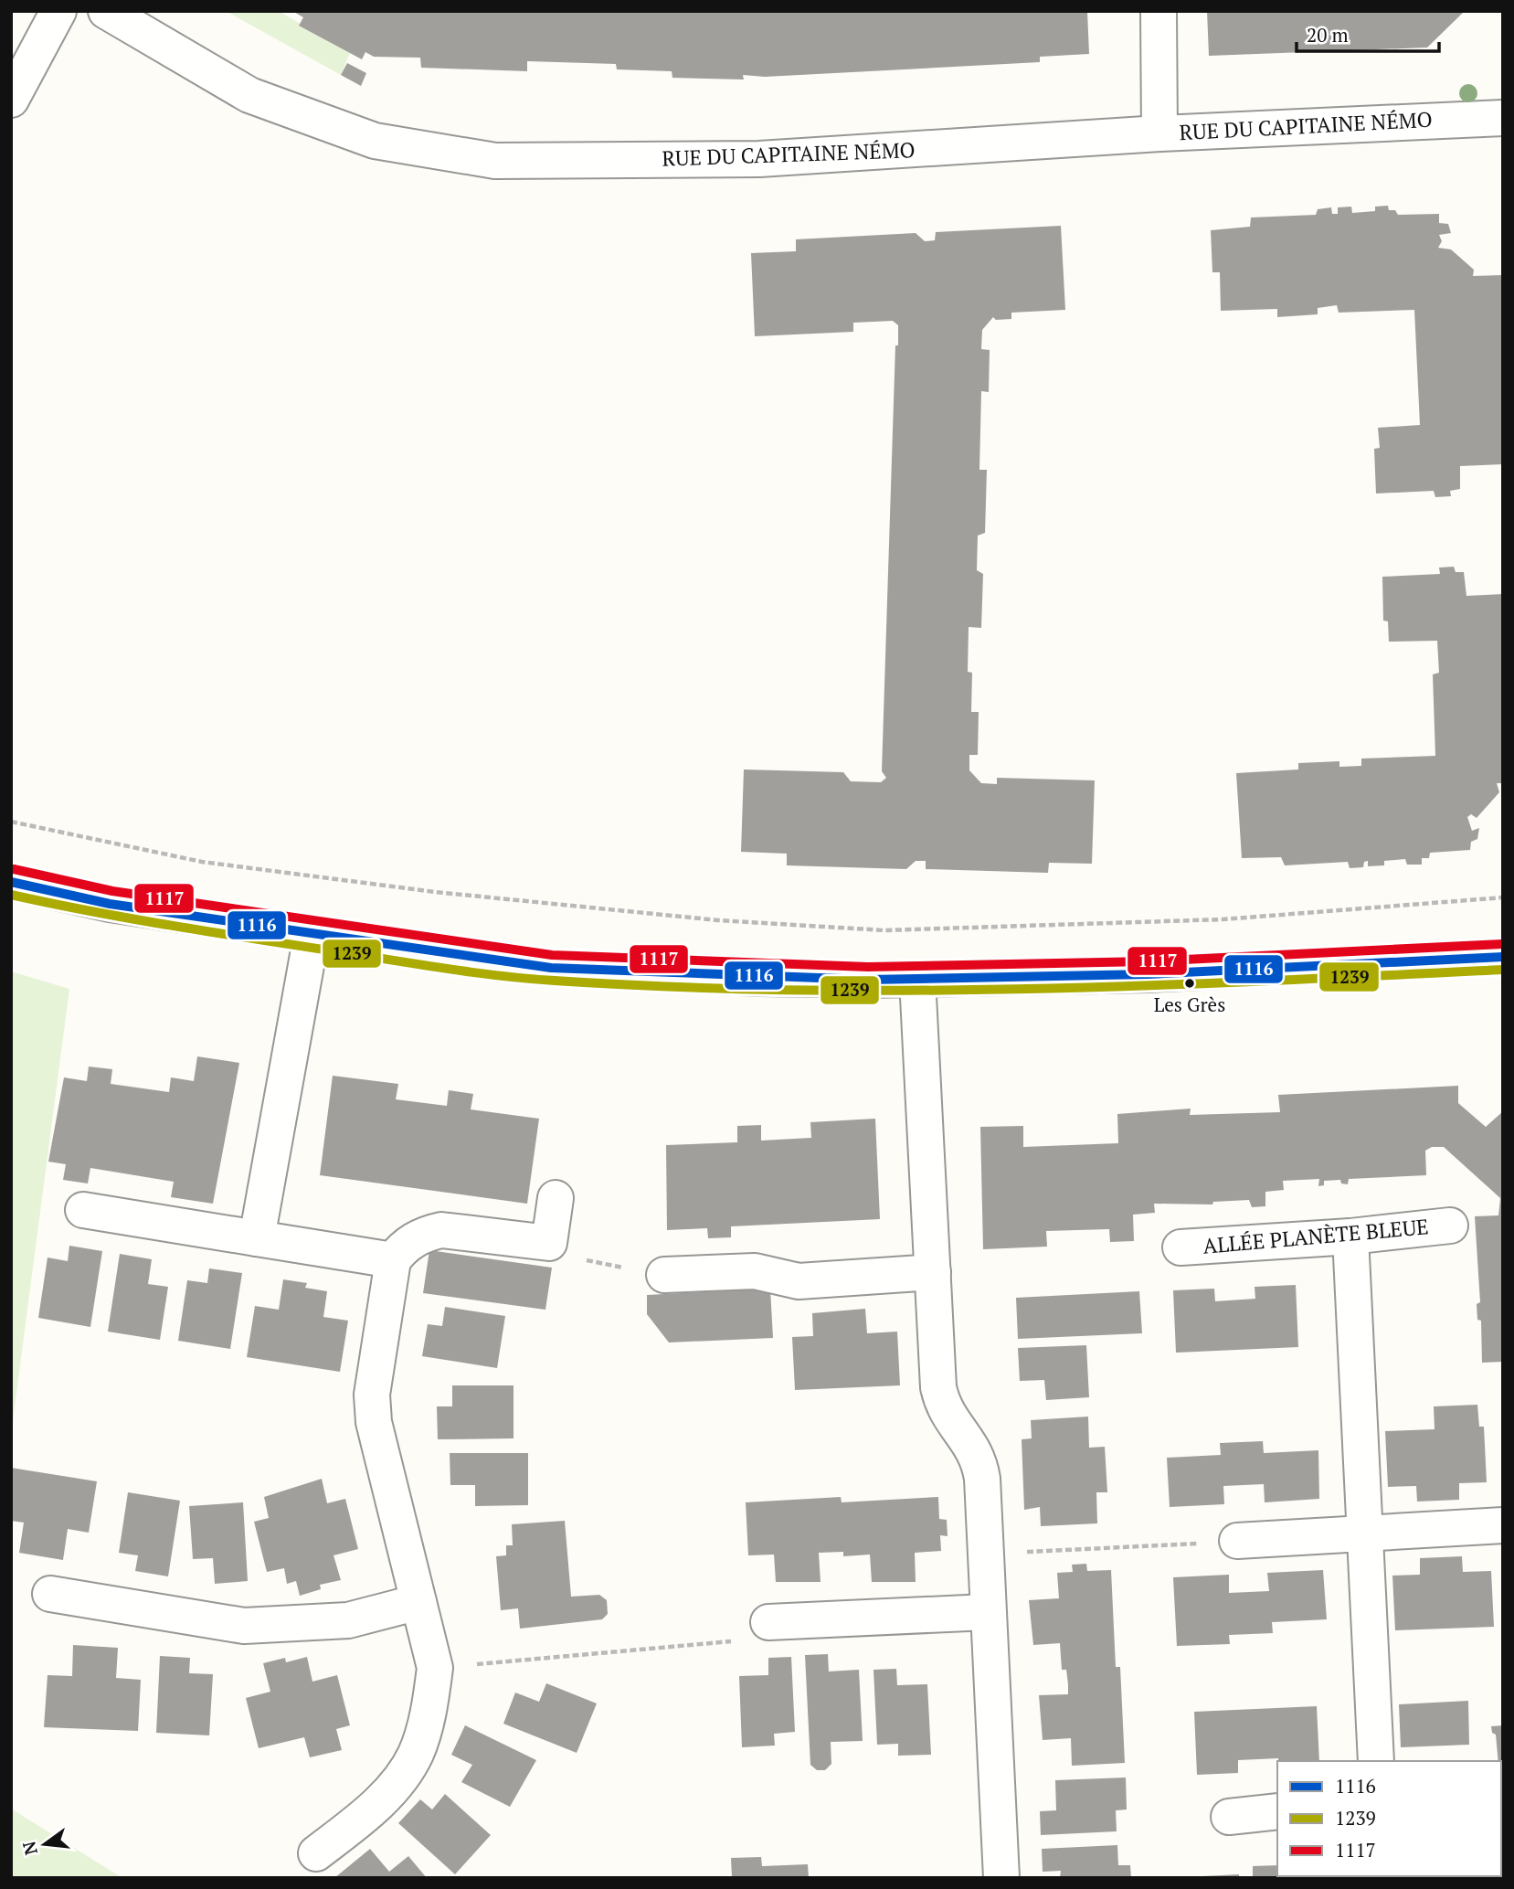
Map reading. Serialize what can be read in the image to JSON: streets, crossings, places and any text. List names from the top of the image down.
{
  "streets": {
    "street": ["RUE DU CAPITAINE NÉMO", "ALLÉE PLANÈTE BLEUE"]
  },
  "places": ["Les Grès"],
  "lines": ["transit line 1117", "transit line 1116", "transit line 1239"],
  "legend": ["1116", "1239", "1117"],
  "scale_bar": "20 m",
  "north": "left"
}
